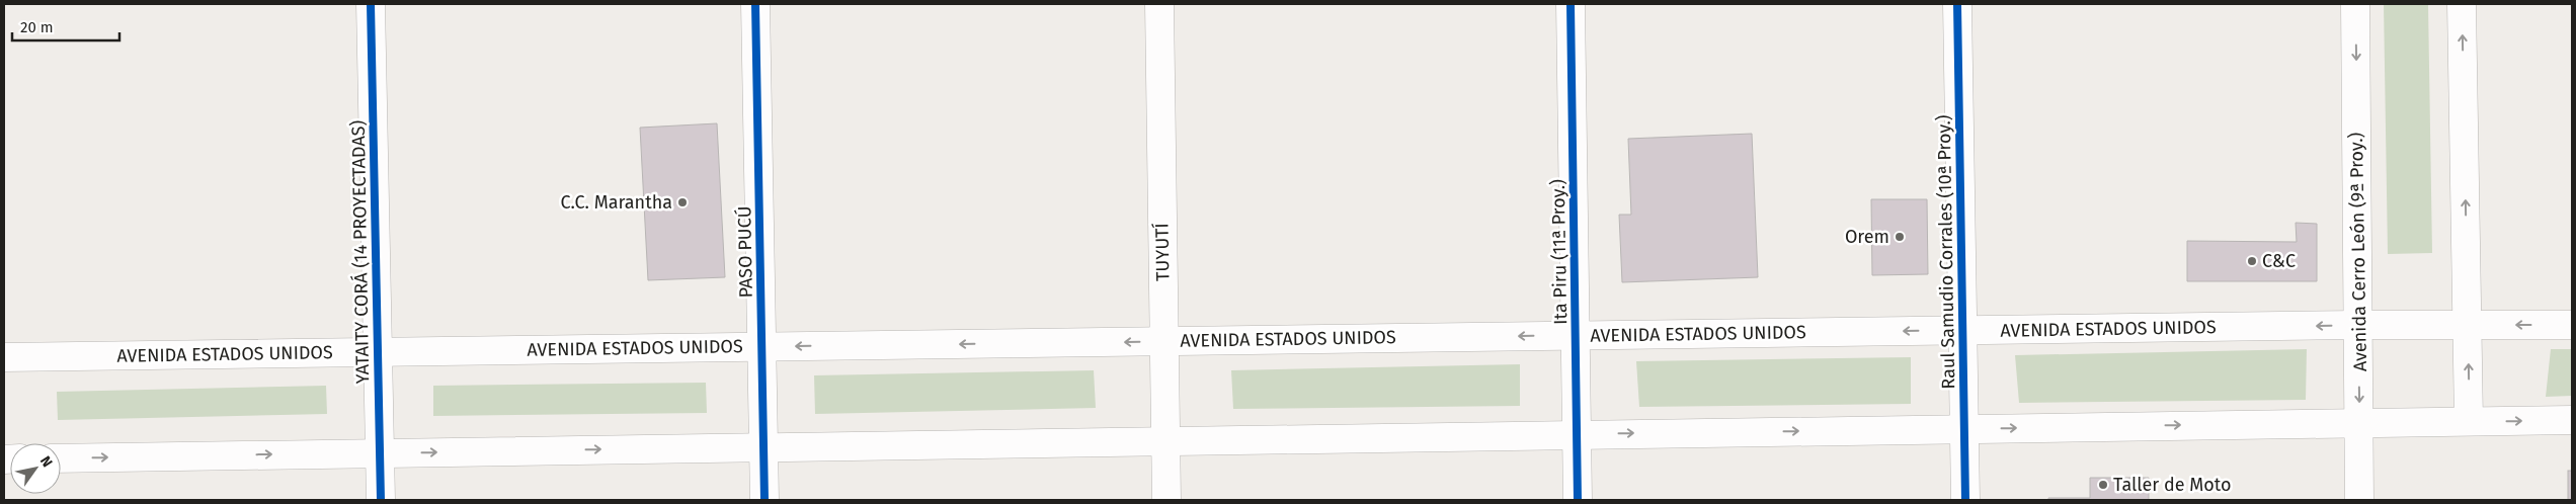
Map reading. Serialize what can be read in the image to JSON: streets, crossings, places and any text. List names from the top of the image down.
{
  "streets": {
    "main road": [
      "YATAITY CORÁ (14 PROYECTADAS)",
      "PASO PUCÚ",
      "TUYUTÍ",
      "Ita Piru (11ª Proy.)",
      "Raul Samudio Corrales (10ª Proy.)",
      "Avenida Cerro León (9ª Proy.)",
      "AVENIDA ESTADOS UNIDOS"
    ]
  },
  "crossings": [
    ["YATAITY CORÁ (14 PROYECTADAS)", "AVENIDA ESTADOS UNIDOS"],
    ["PASO PUCÚ", "AVENIDA ESTADOS UNIDOS"],
    ["TUYUTÍ", "AVENIDA ESTADOS UNIDOS"],
    ["Ita Piru (11ª Proy.)", "AVENIDA ESTADOS UNIDOS"],
    ["Raul Samudio Corrales (10ª Proy.)", "AVENIDA ESTADOS UNIDOS"],
    ["Avenida Cerro León (9ª Proy.)", "AVENIDA ESTADOS UNIDOS"]
  ],
  "places": [
    "C.C. Marantha",
    "Orem",
    "C&C",
    "Taller de Moto"
  ],
  "scale_bar": "20 m",
  "north": "top right"
}
